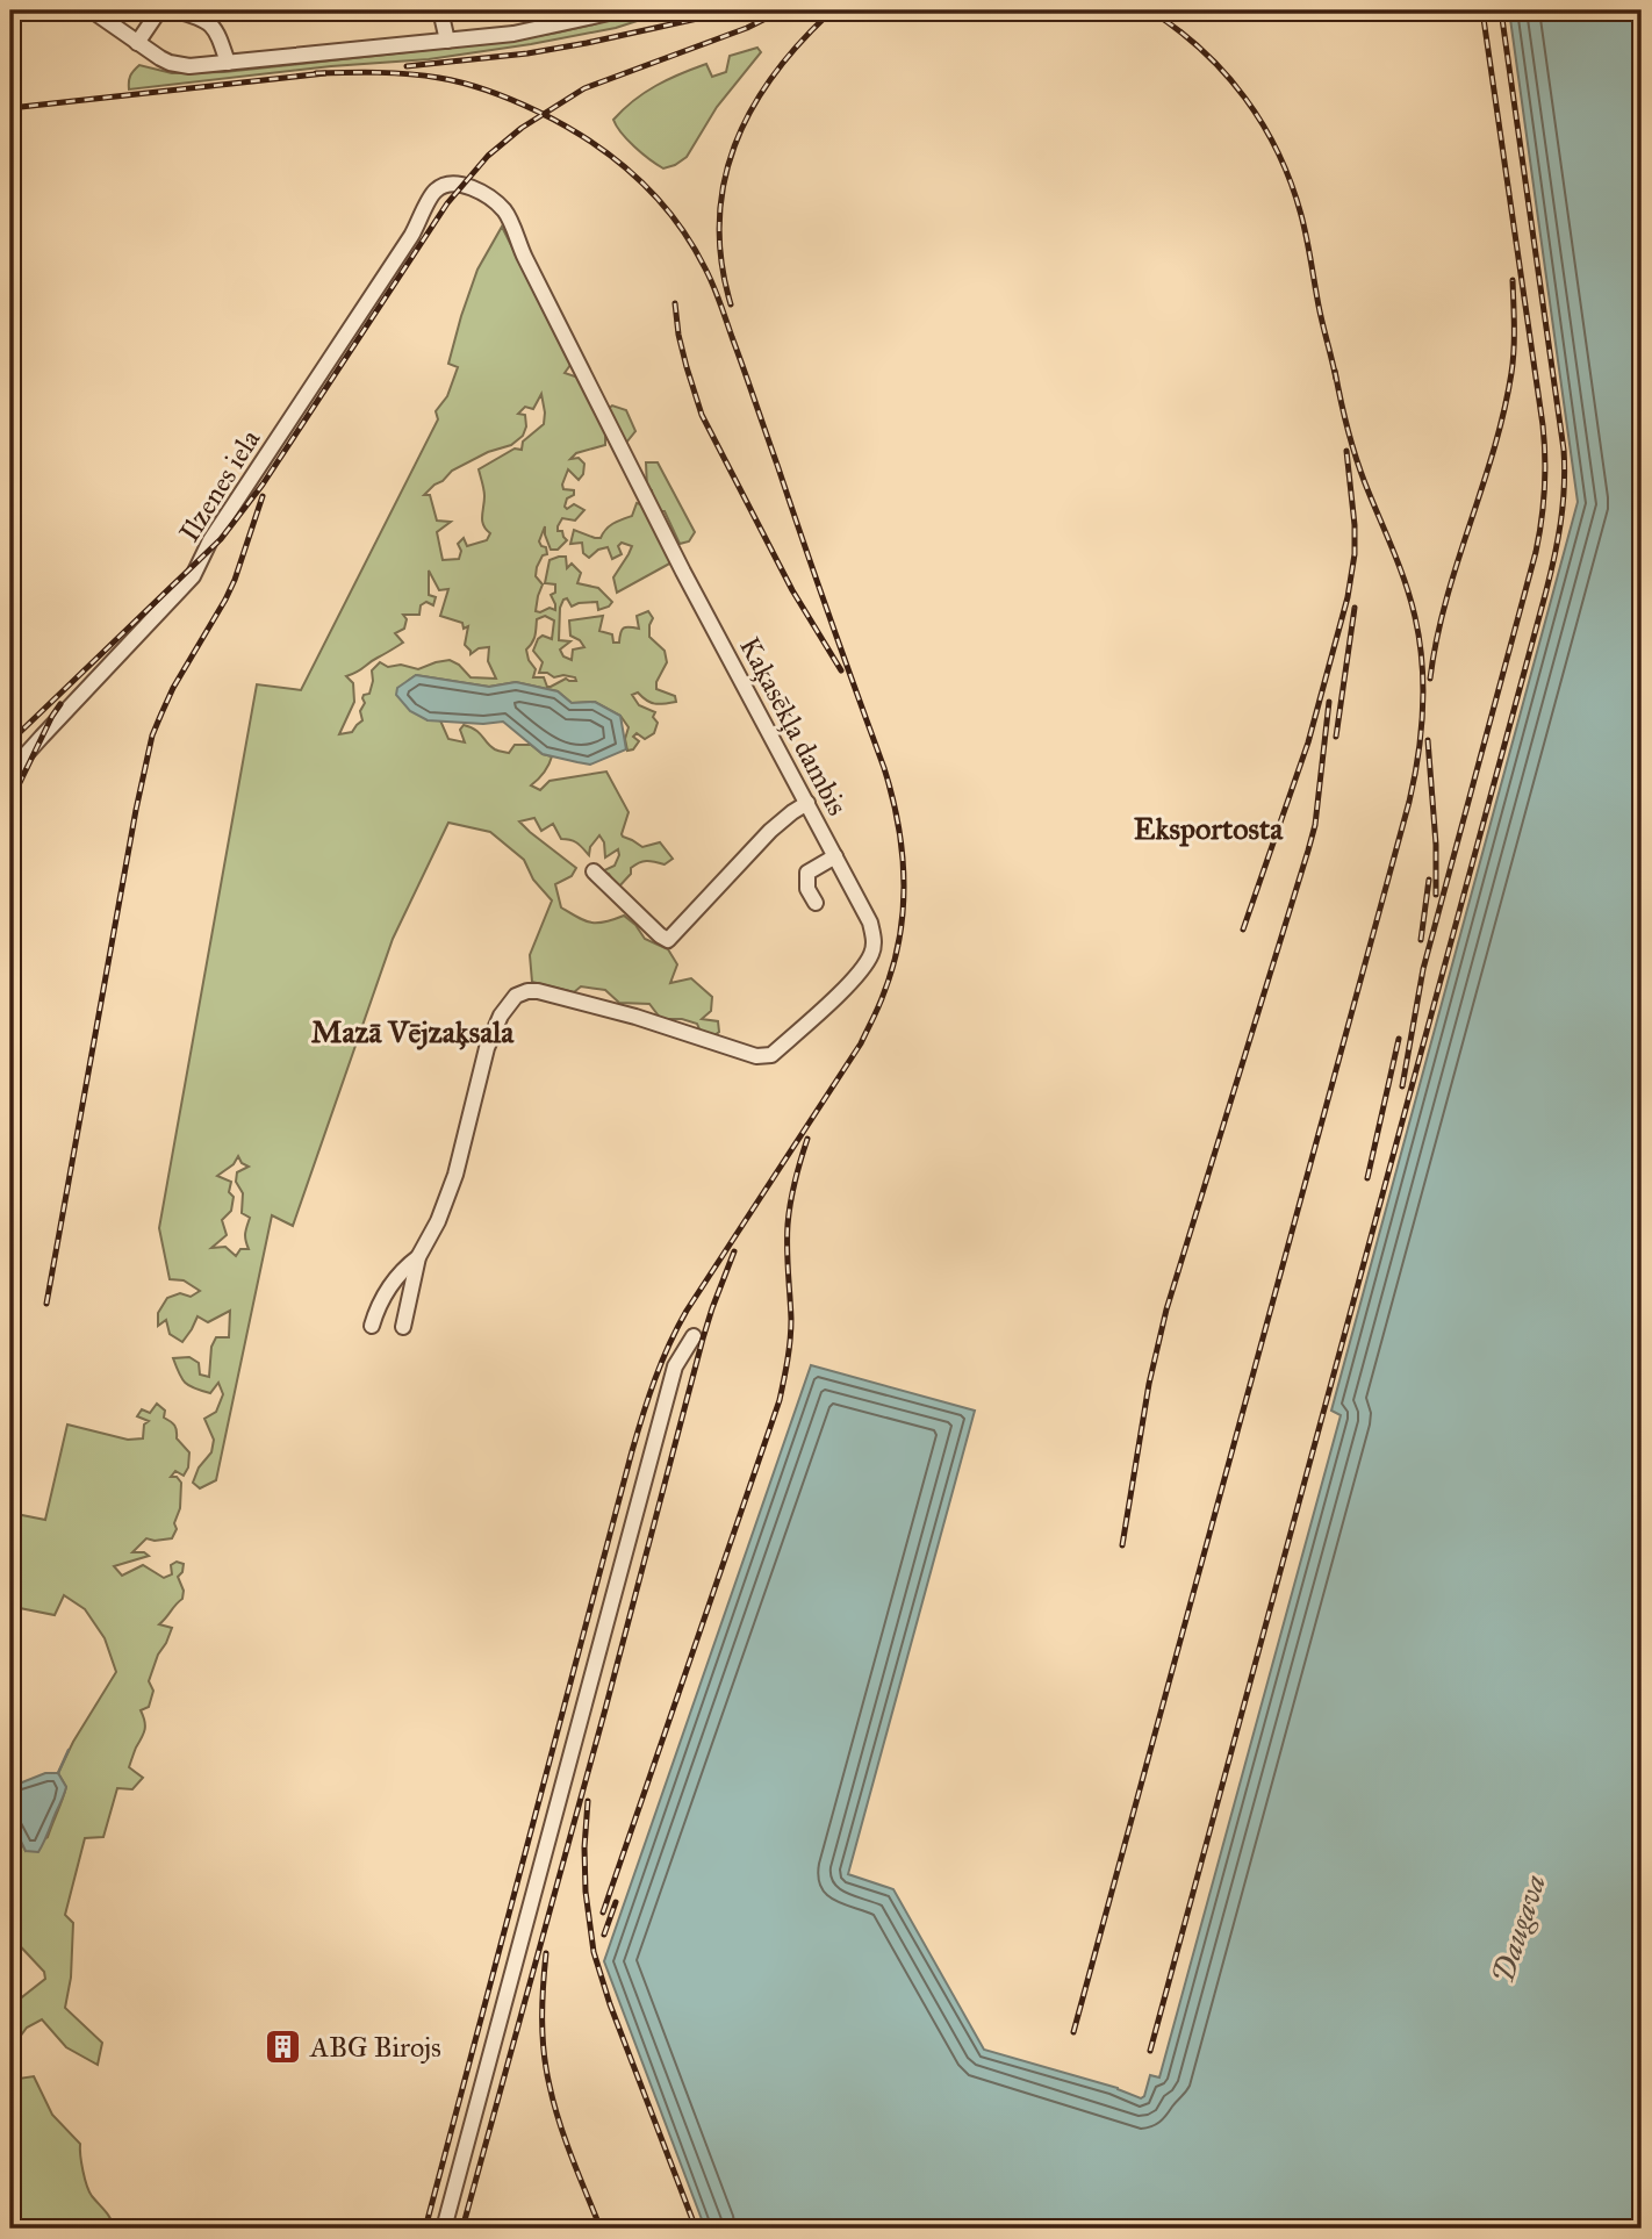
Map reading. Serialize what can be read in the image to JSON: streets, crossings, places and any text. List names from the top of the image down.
{
  "streets": {
    "street": ["Ilzenes iela", "Kaķasēkļa dambis"]
  },
  "crossings": [
    ["Ilzenes iela", "Kaķasēkļa dambis"]
  ],
  "districts": ["Eksportosta", "Mazā Vējzaķsala"],
  "water": ["Daugava"],
  "places": {
    "building": ["ABG Birojs"]
  }
}
